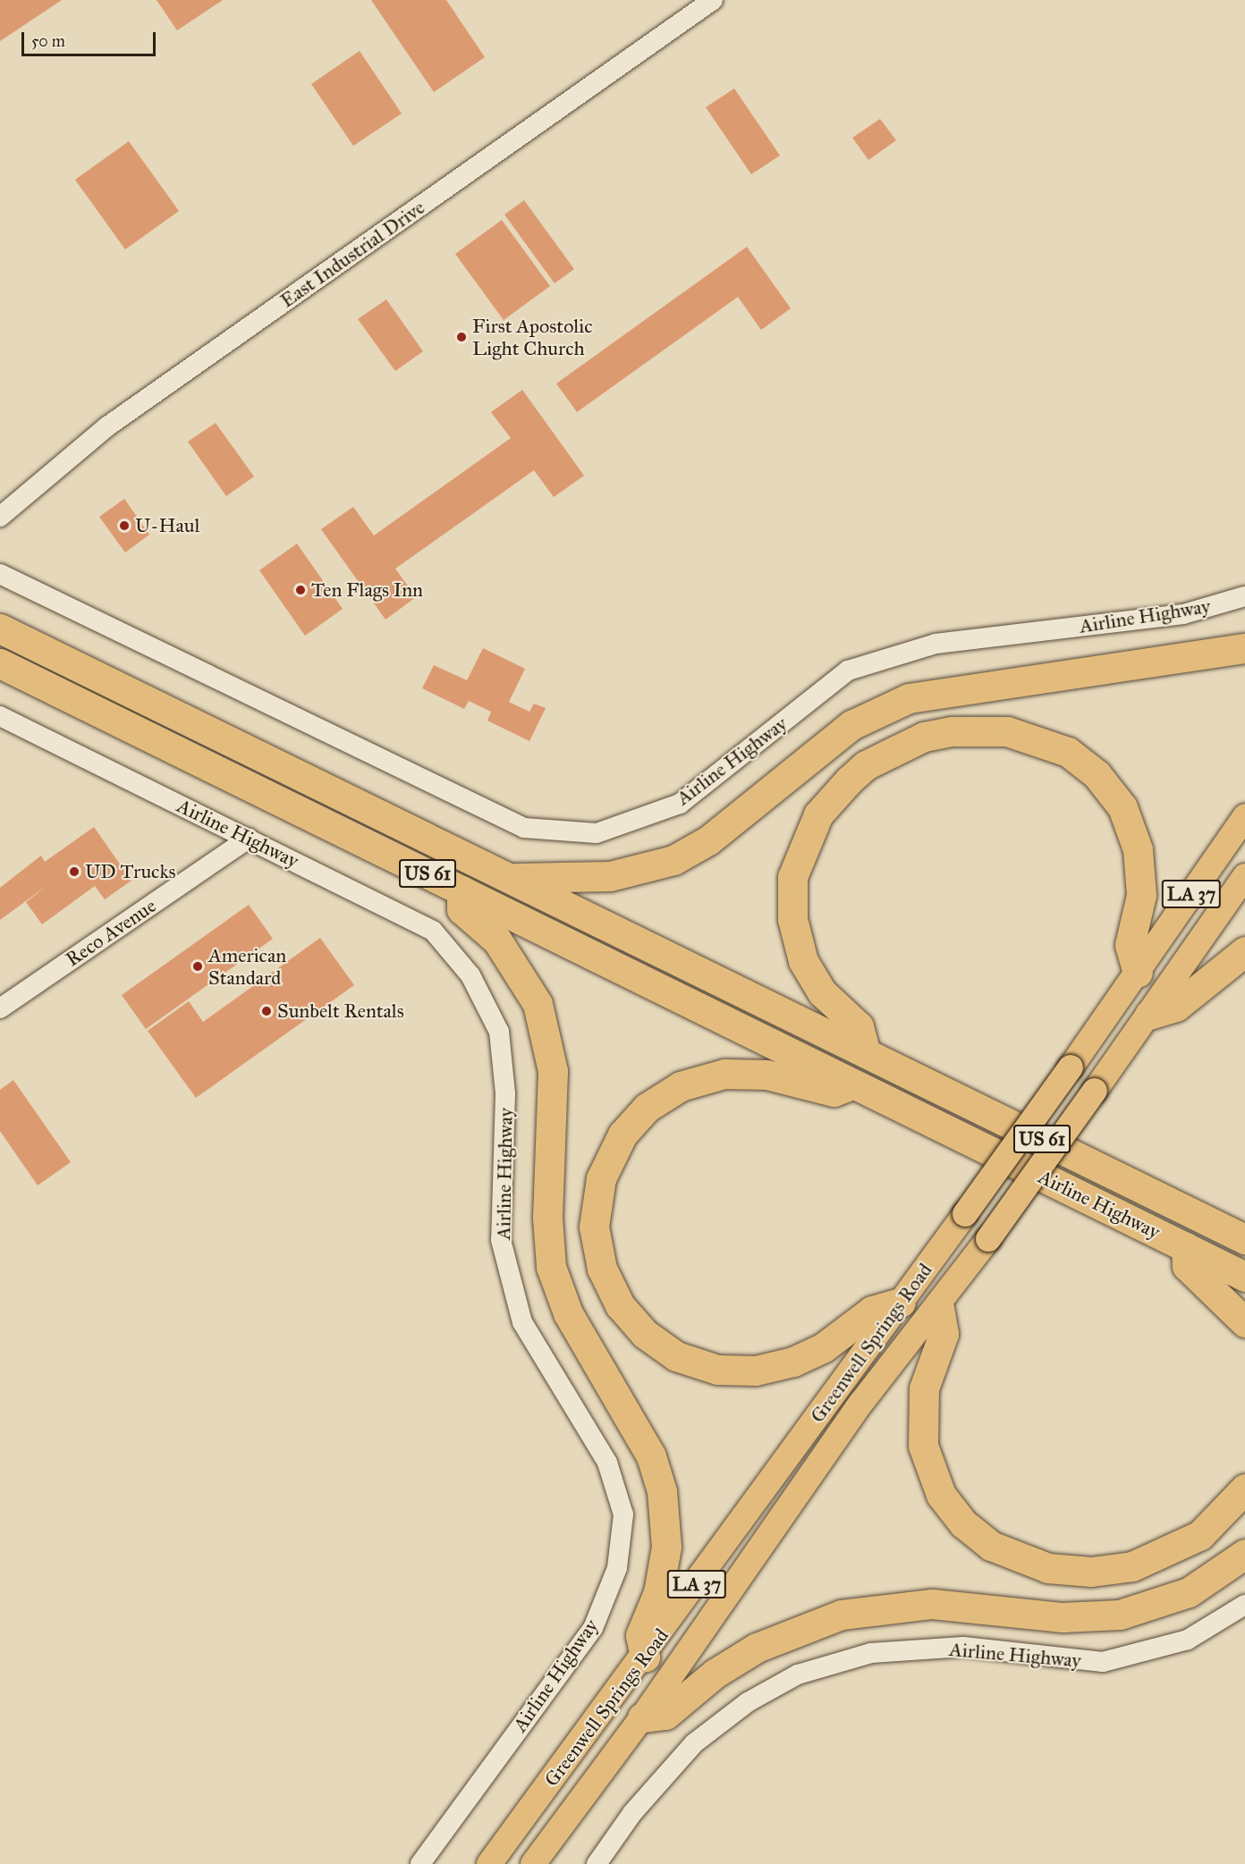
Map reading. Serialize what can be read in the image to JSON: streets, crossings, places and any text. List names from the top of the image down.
{
  "streets": {
    "highway": ["Airline Highway", "US 61"],
    "main road": ["LA 37", "Greenwell Springs Road"],
    "street": ["East Industrial Drive", "Reco Avenue"]
  },
  "crossings": [
    ["Airline Highway", "Reco Avenue"]
  ],
  "places": [
    "First Apostolic Light Church",
    "U-Haul",
    "Ten Flags Inn",
    "UD Trucks",
    "American Standard",
    "Sunbelt Rentals"
  ],
  "scale_bar": "50 m"
}
